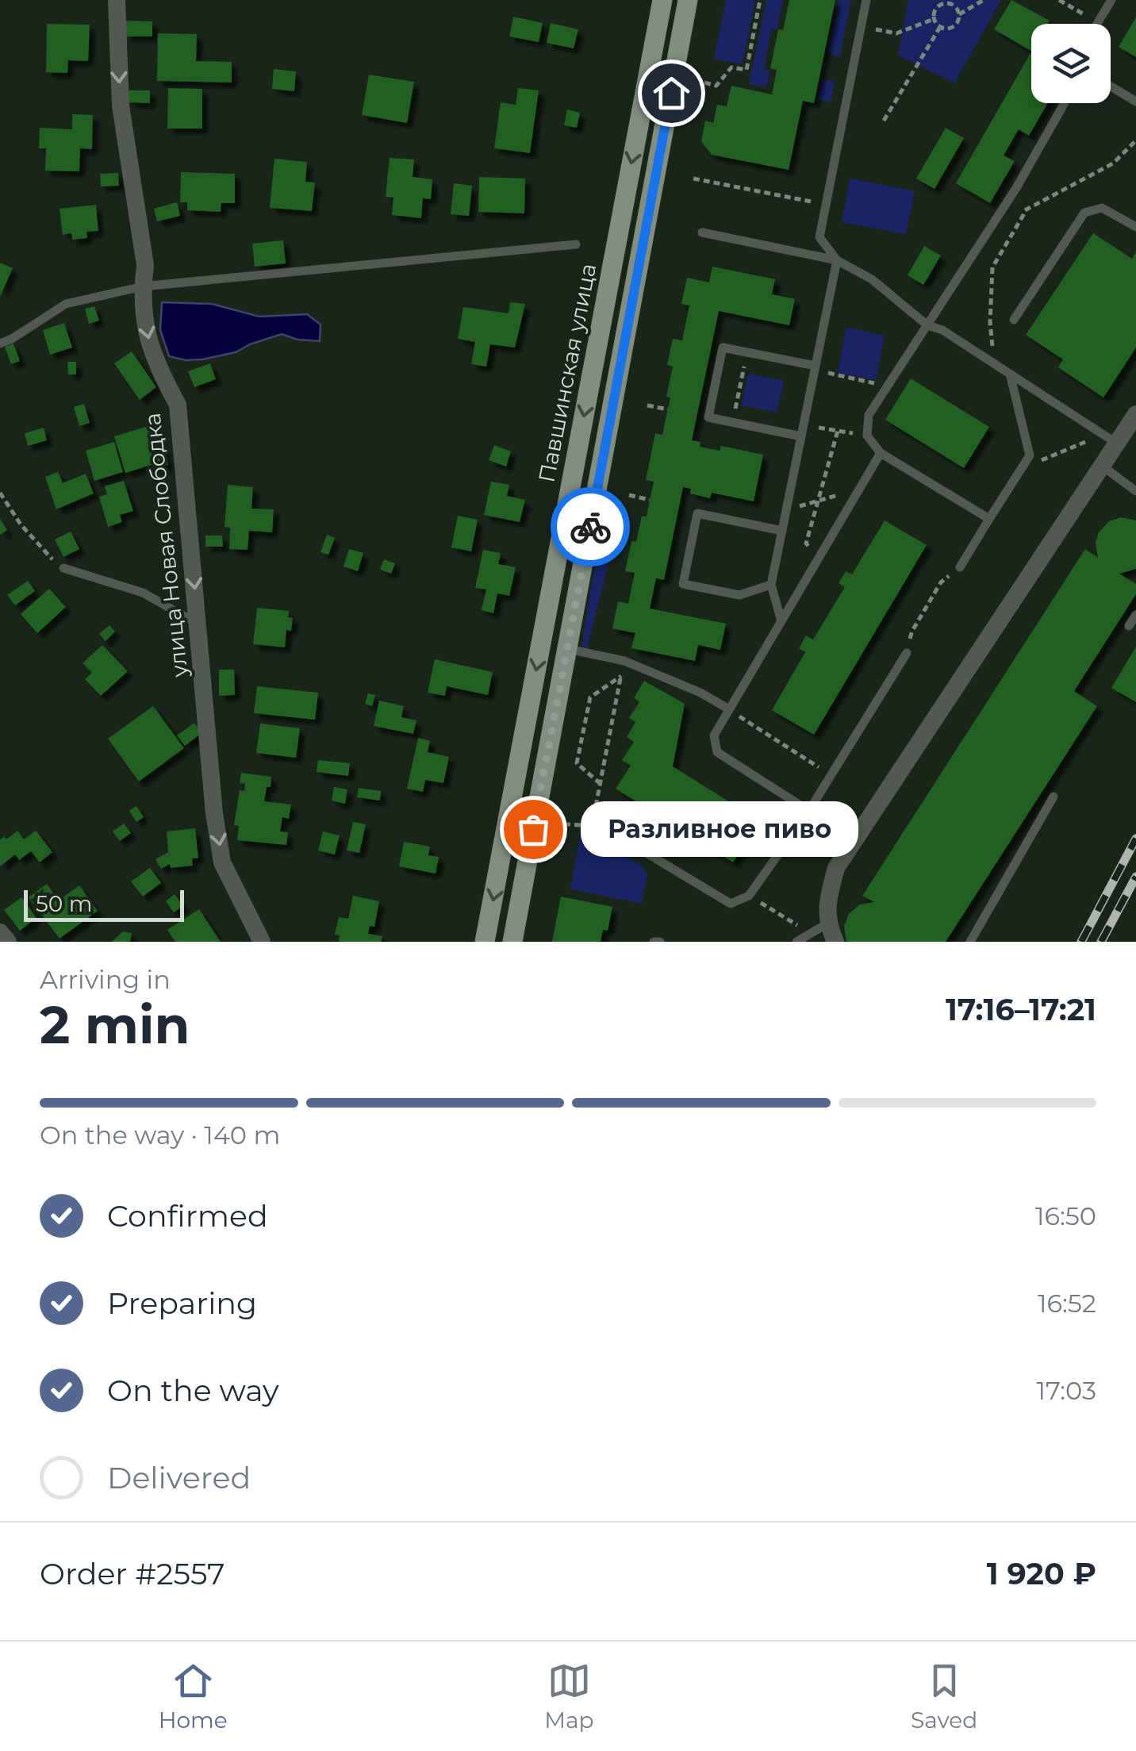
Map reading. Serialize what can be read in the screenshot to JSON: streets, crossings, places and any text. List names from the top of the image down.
{
  "streets": {
    "main road": ["Павшинская улица"],
    "street": ["улица Новая Слободка"]
  },
  "one_way": ["улица Новая Слободка"],
  "places": ["Разливное пиво"],
  "scale_bar": "50 m",
  "page": {
    "bubble": "Разливное пиво",
    "scale": "50 m",
    "heading": ["2 min", "Arriving in", "17:16–17:21"],
    "panel": ["Order #2557", "1 920 ₽"],
    "bar": "On the way · 140 m",
    "list": [
      ["Confirmed", "16:50"],
      ["Preparing", "16:52"],
      ["On the way", "17:03"],
      "Delivered"
    ],
    "tabs": ["Home", "Map", "Saved"]
  }
}
